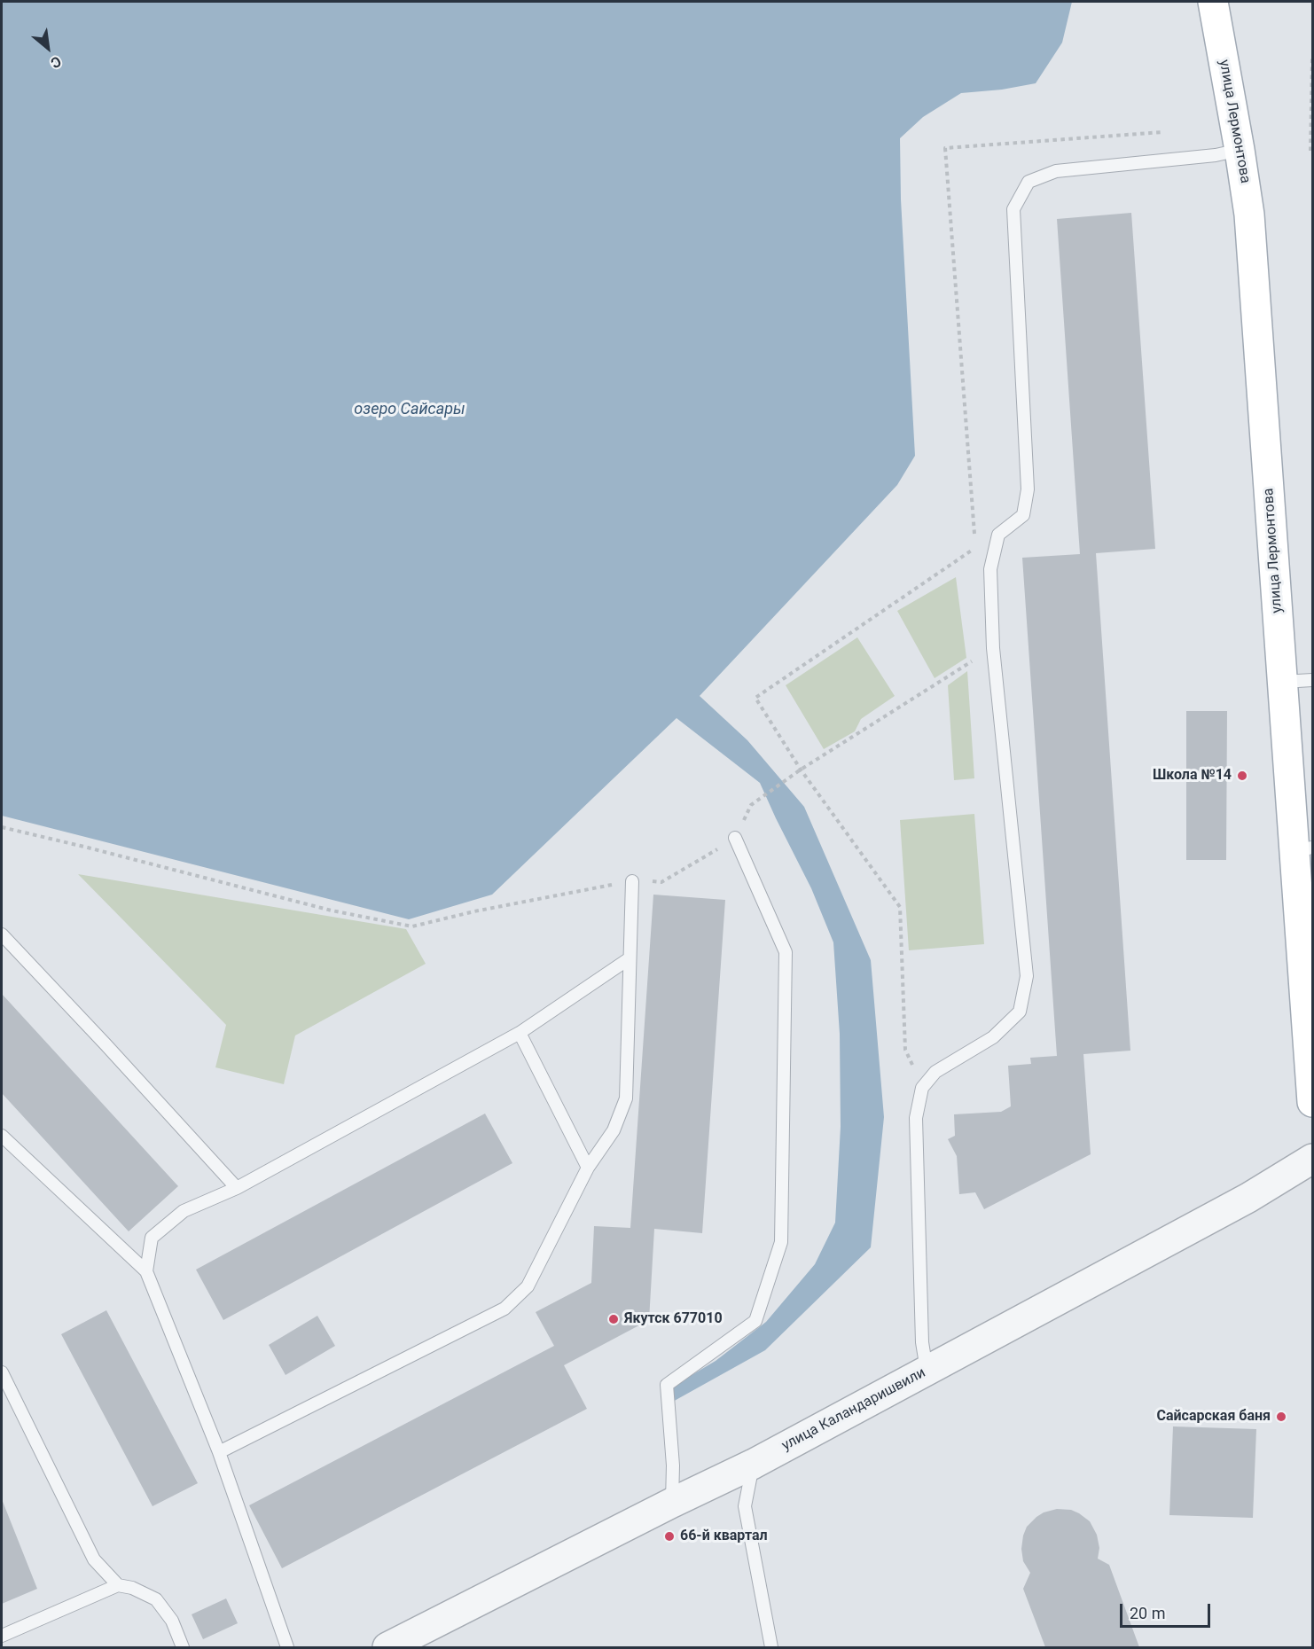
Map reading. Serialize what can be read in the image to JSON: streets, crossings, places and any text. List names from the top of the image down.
{
  "streets": {
    "main road": ["улица Лермонтова"],
    "street": ["улица Каландаришвили"]
  },
  "water": ["озеро Сайсары"],
  "places": [
    "Школа №14",
    "Якутск 677010",
    "Сайсарская баня",
    "66-й квартал"
  ],
  "scale_bar": "20 m",
  "north": "bottom right"
}
